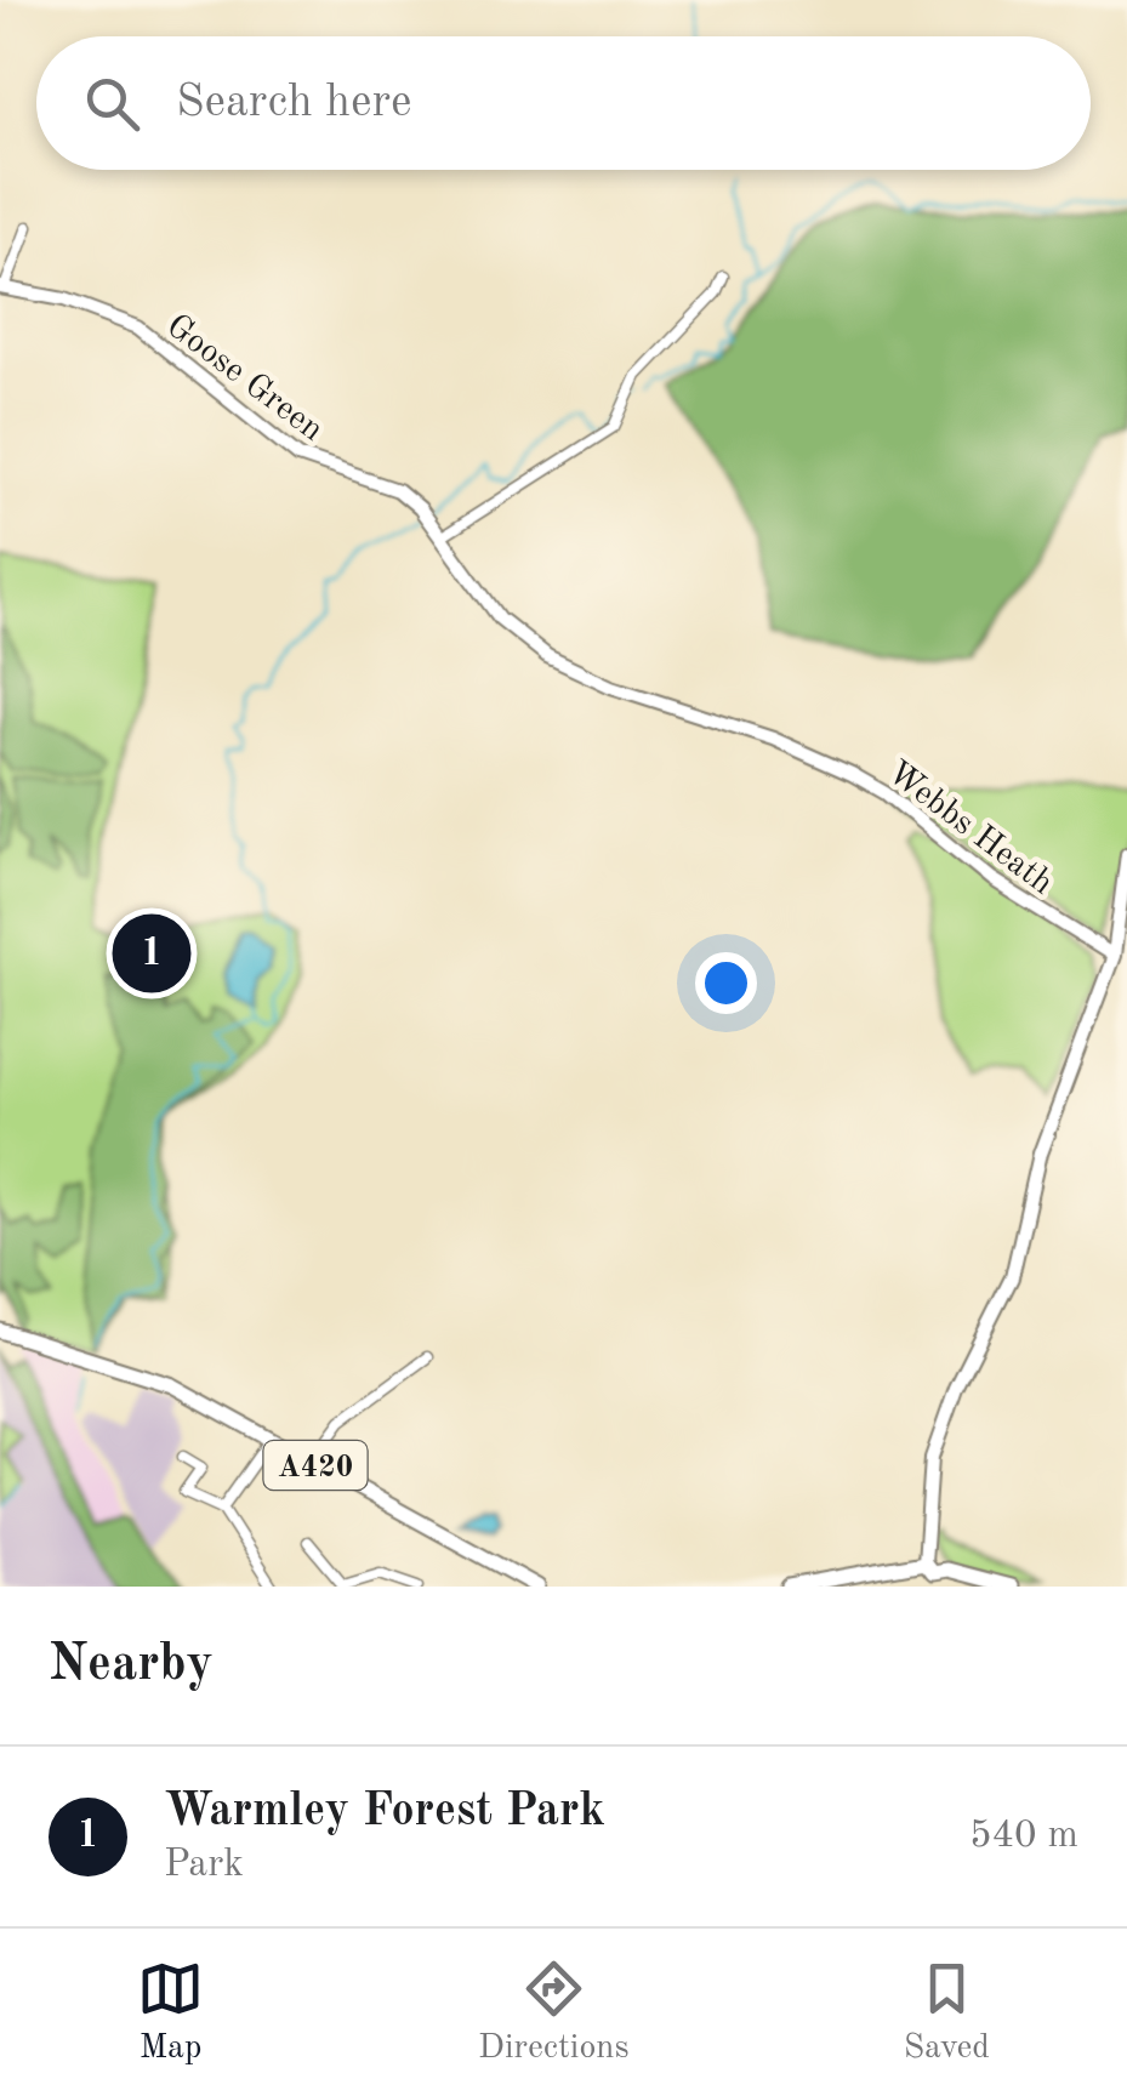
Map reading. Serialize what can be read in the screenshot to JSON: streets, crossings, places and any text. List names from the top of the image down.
{
  "streets": {
    "main road": ["A420"],
    "street": ["Goose Green", "Webbs Heath"]
  },
  "crossings": [
    ["Goose Green", "Webbs Heath"]
  ],
  "page": {
    "search": "Search here",
    "pins": "1",
    "heading": "Nearby",
    "list": [
      {
        "mark": "1",
        "name": "Warmley Forest Park",
        "note": "Park",
        "value": "540 m"
      }
    ],
    "nav": ["Map", "Directions", "Saved"]
  }
}
